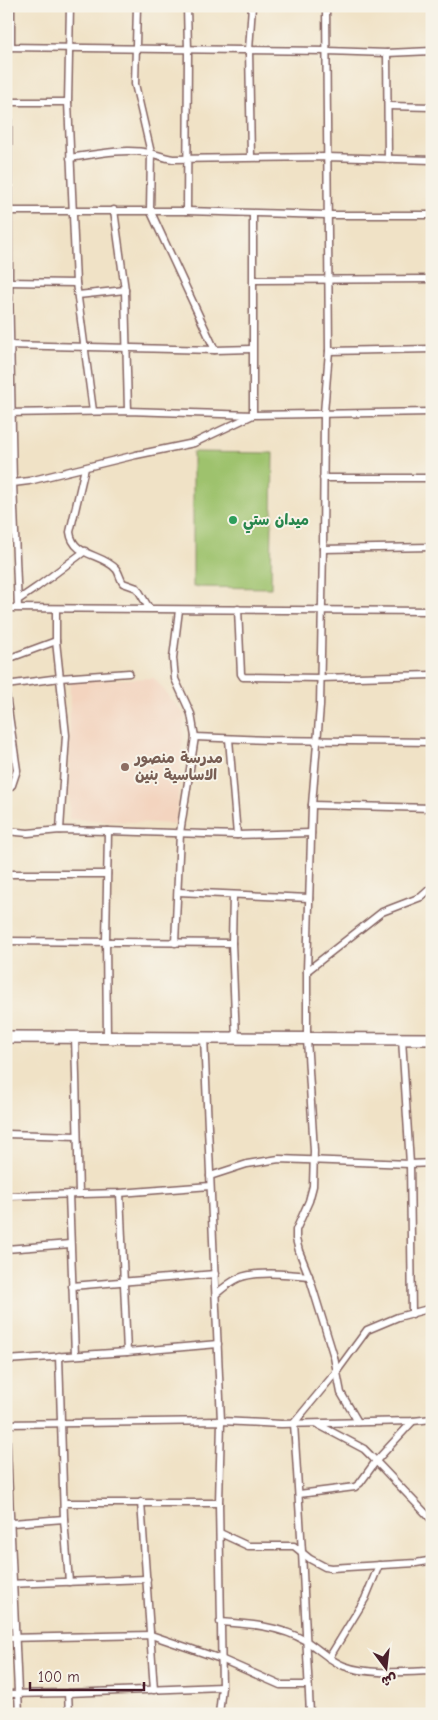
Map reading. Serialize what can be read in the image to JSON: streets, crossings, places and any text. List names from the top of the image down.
{
  "places": ["ميدان ستي", "مدرسة منصور الاساسية بنين"],
  "scale_bar": "100 m",
  "north": "bottom"
}
